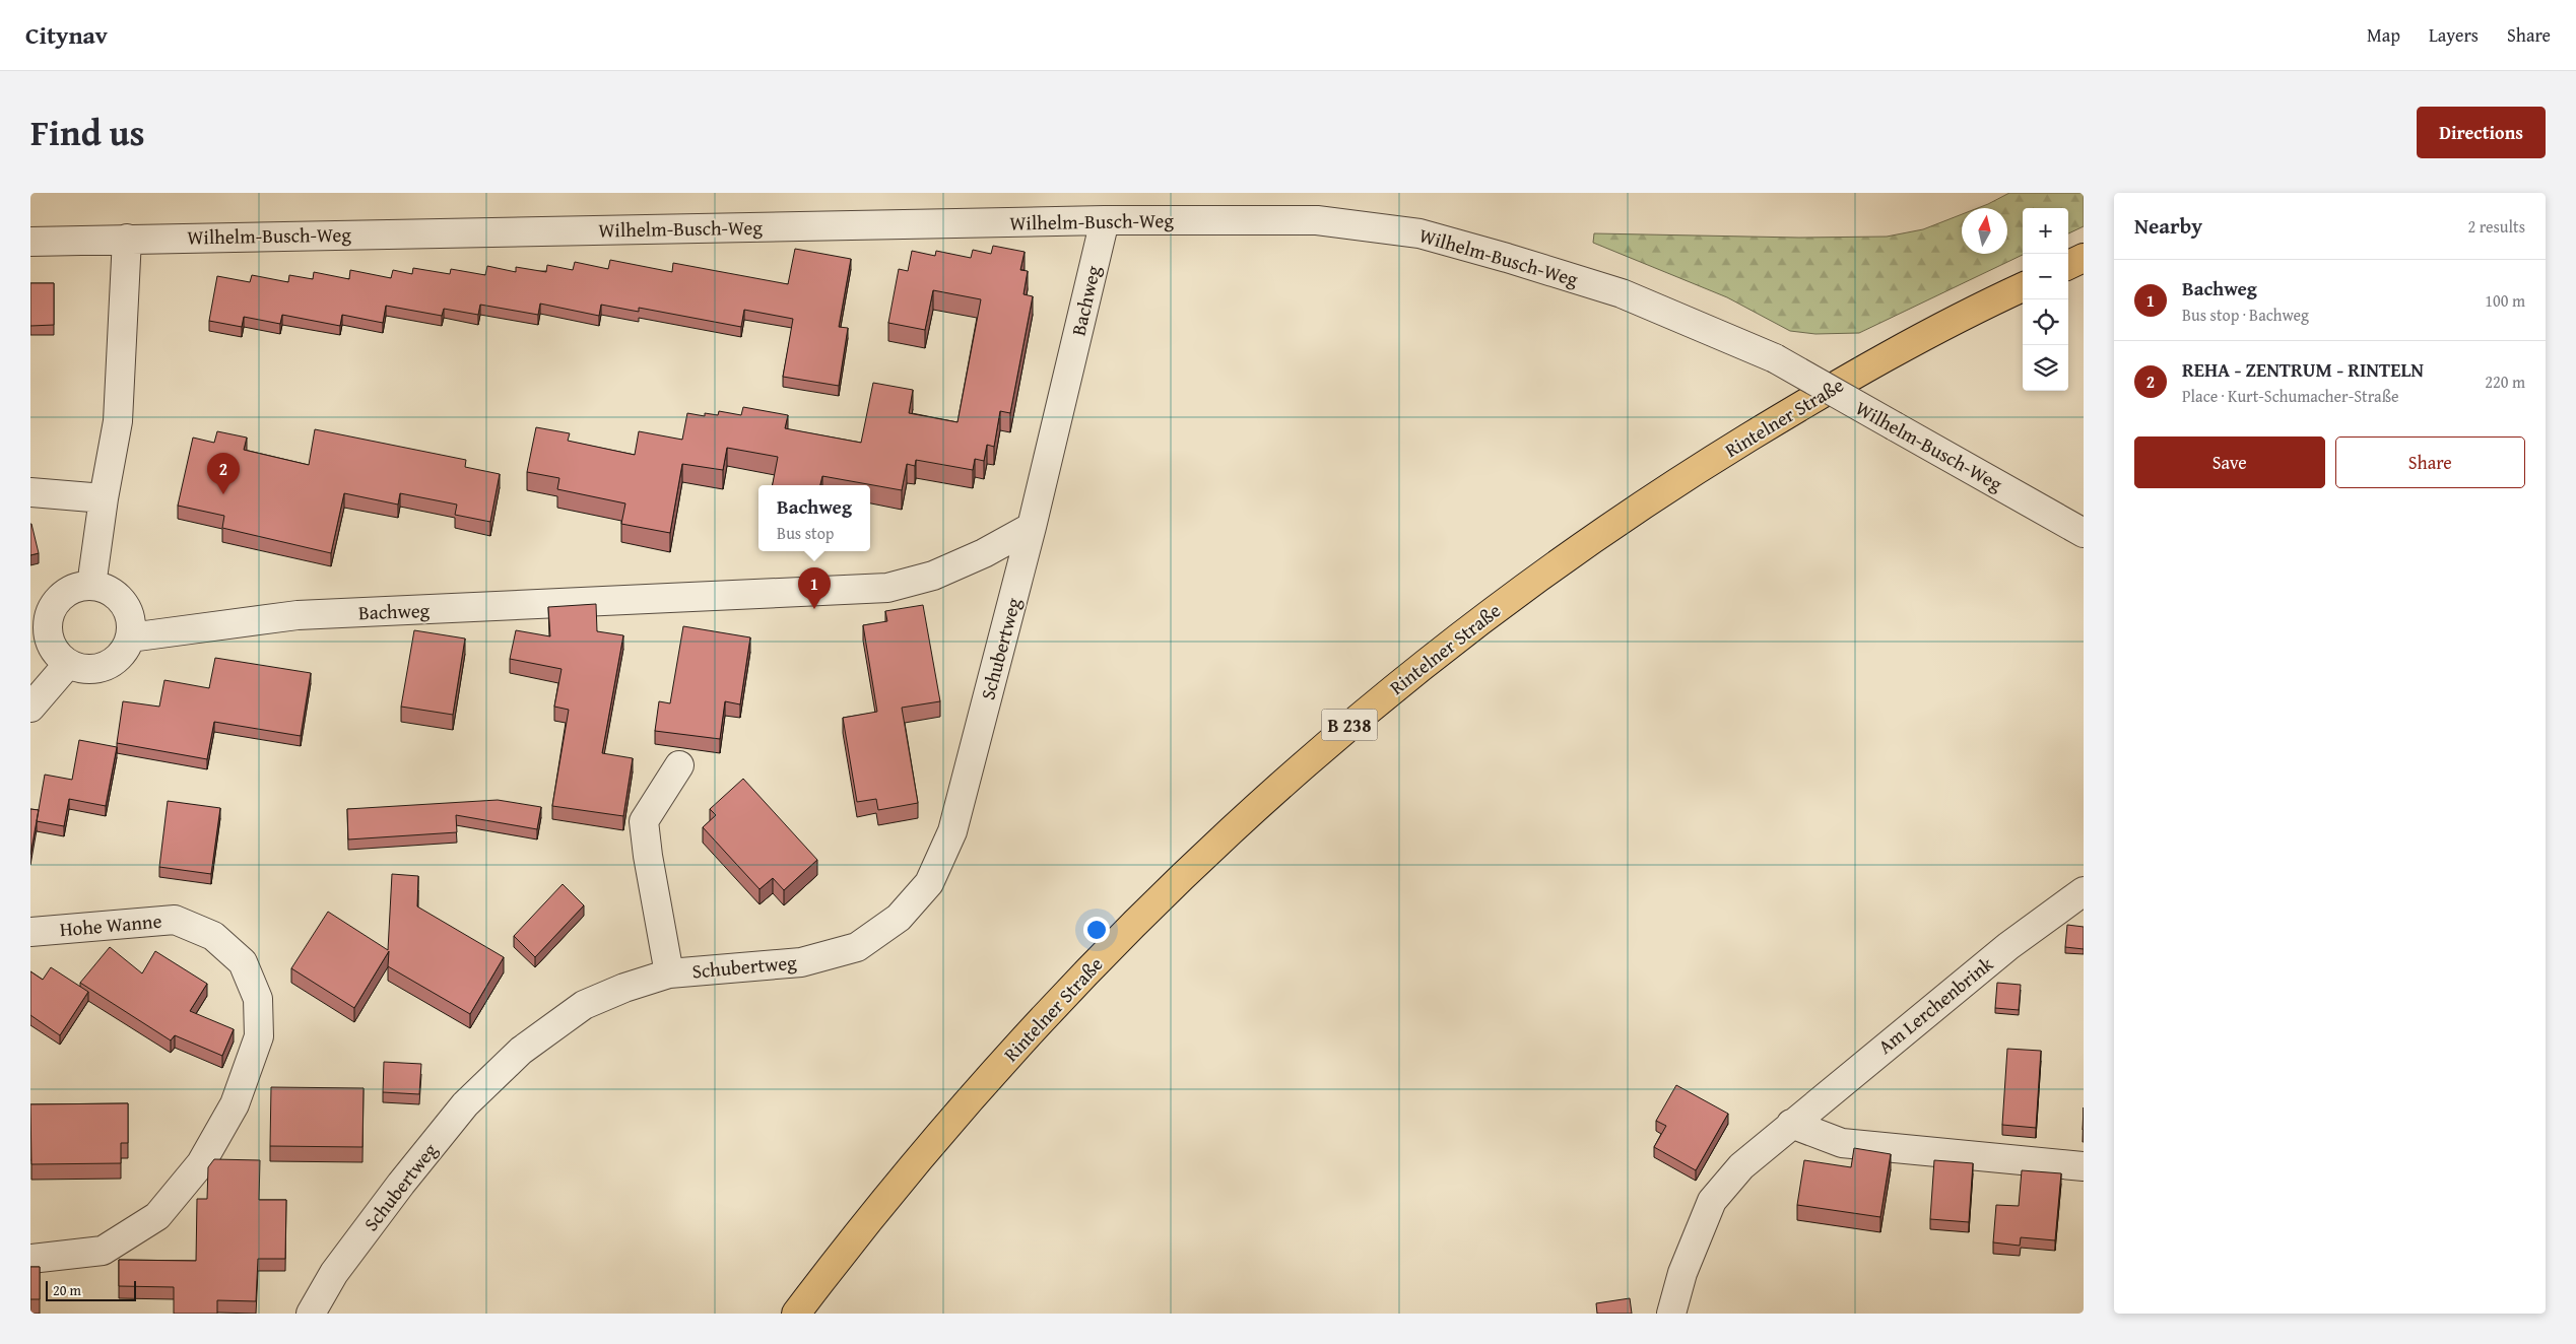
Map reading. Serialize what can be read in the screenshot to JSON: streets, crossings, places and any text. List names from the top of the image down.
{
  "streets": {
    "main road": ["Rintelner Straße", "B 238"],
    "street": [
      "Wilhelm-Busch-Weg",
      "Bachweg",
      "Schubertweg",
      "Hohe Wanne",
      "Am Lerchenbrink"
    ]
  },
  "crossings": [
    ["Wilhelm-Busch-Weg", "Bachweg"],
    ["Bachweg", "Schubertweg"]
  ],
  "scale_bar": "20 m",
  "north": "top",
  "page": {
    "header": "Citynav",
    "nav": ["Map", "Layers", "Share"],
    "title": "Find us",
    "buttons": [
      "Directions",
      ["Save", "Share"]
    ],
    "heading": ["Nearby", "2 results"],
    "map_buttons": ["+", "−"],
    "list": [
      {
        "mark": "1",
        "name": "Bachweg",
        "note": "Bus stop · Bachweg",
        "value": "100 m"
      },
      {
        "mark": "2",
        "name": "REHA - ZENTRUM - RINTELN",
        "note": "Place · Kurt-Schumacher-Straße",
        "value": "220 m"
      }
    ],
    "pins": ["2", "1"],
    "popup": ["Bachweg", "Bus stop"],
    "scale": "20 m"
  }
}
